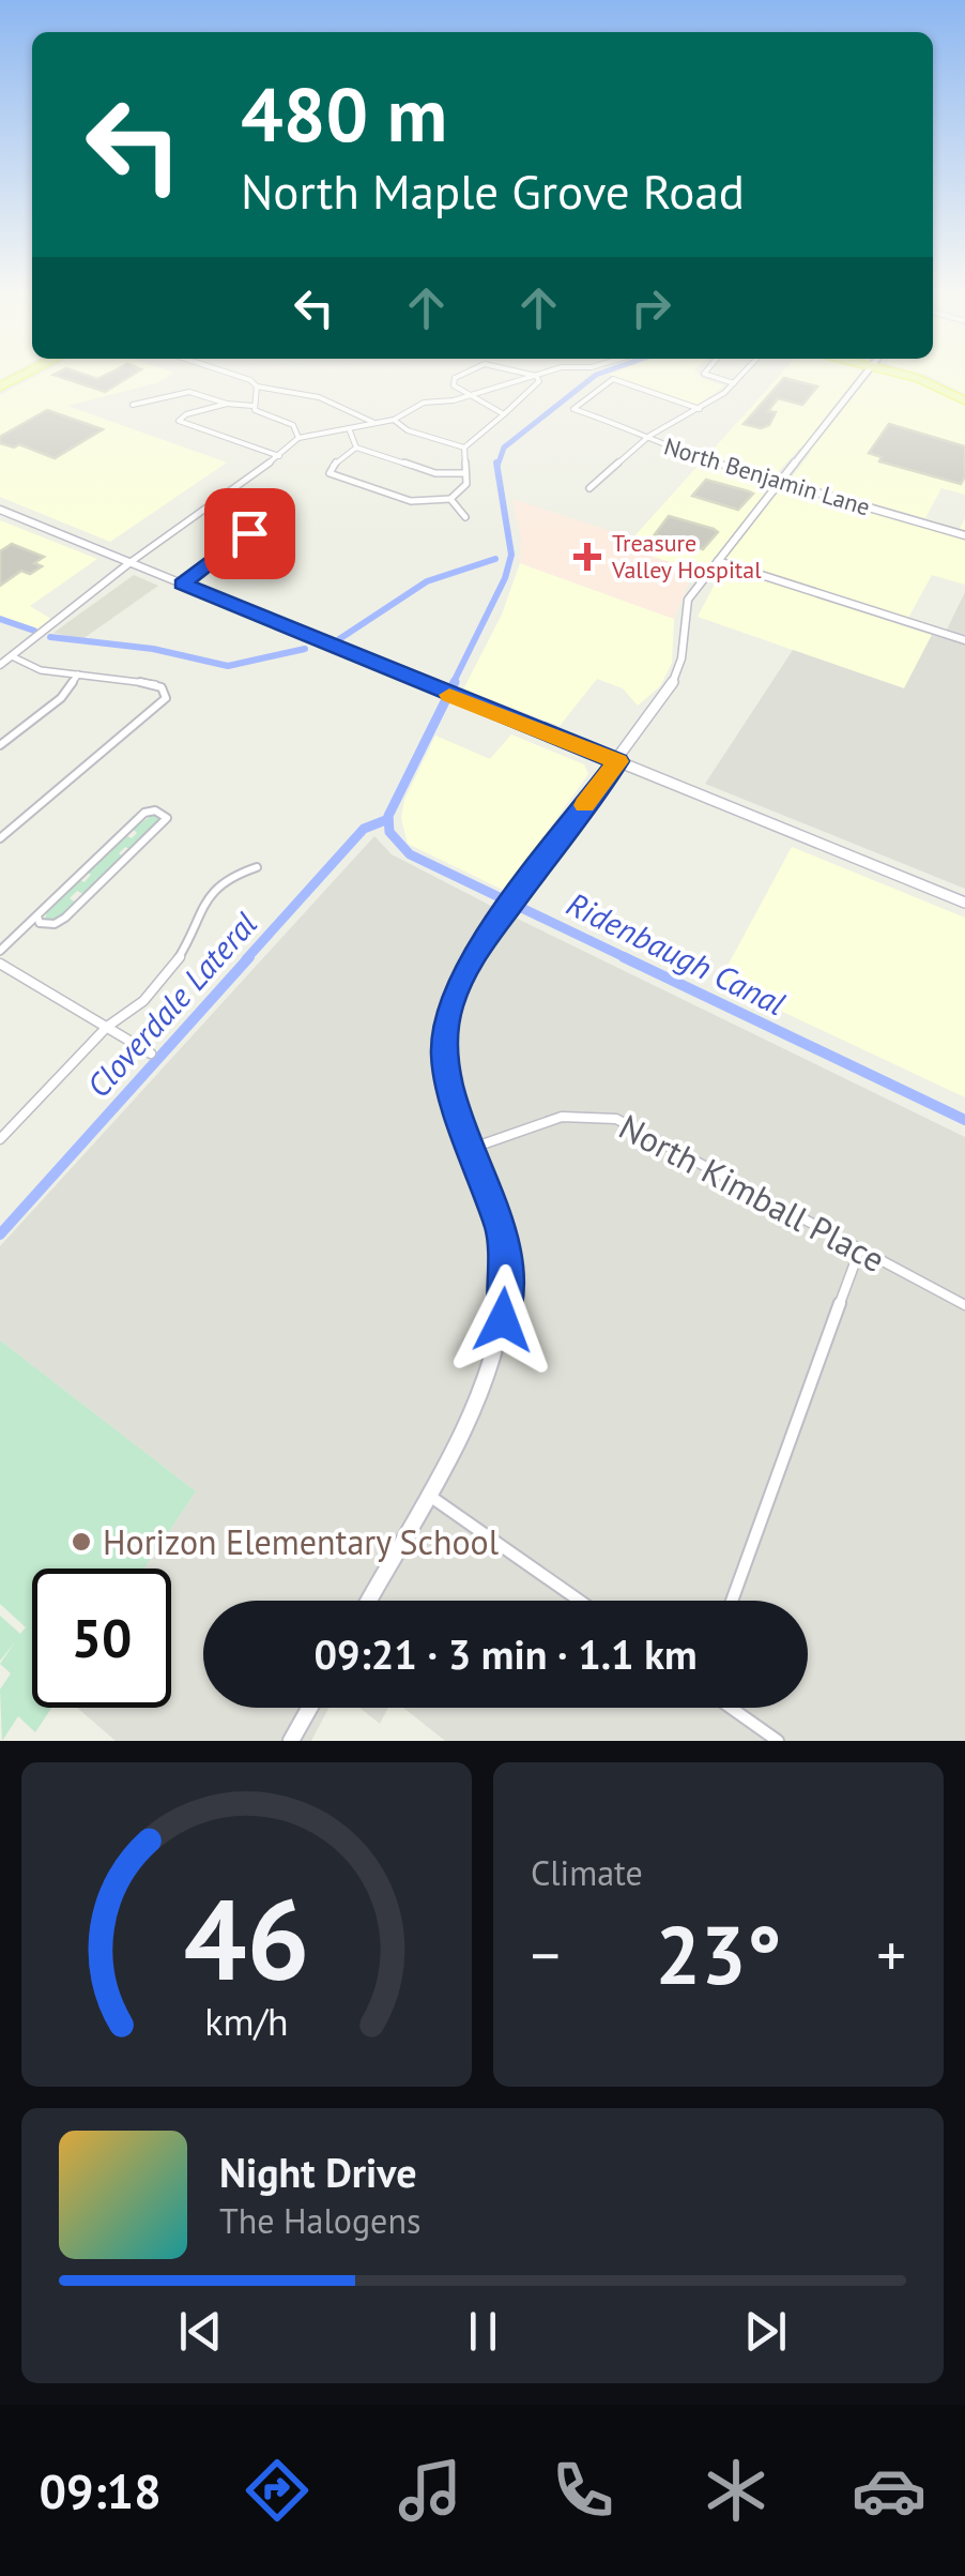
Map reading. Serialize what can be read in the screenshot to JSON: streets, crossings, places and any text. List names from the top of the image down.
{
  "streets": {
    "main road": ["North Benjamin Lane"],
    "street": ["North Kimball Place"]
  },
  "water": ["Ridenbaugh Canal", "Cloverdale Lateral"],
  "places": {
    "health": ["Treasure Valley Hospital"],
    "other": ["Horizon Elementary School"]
  },
  "page": {
    "turn": ["480 m", "North Maple Grove Road"],
    "limit": "50",
    "trip": "09:21 · 3 min · 1.1 km",
    "tile": "Climate",
    "heat": ["−", "23°", "+"],
    "song": ["Night Drive", "The Halogens"],
    "tabs": "09:18",
    "gauge": ["46", "km/h"]
  }
}
